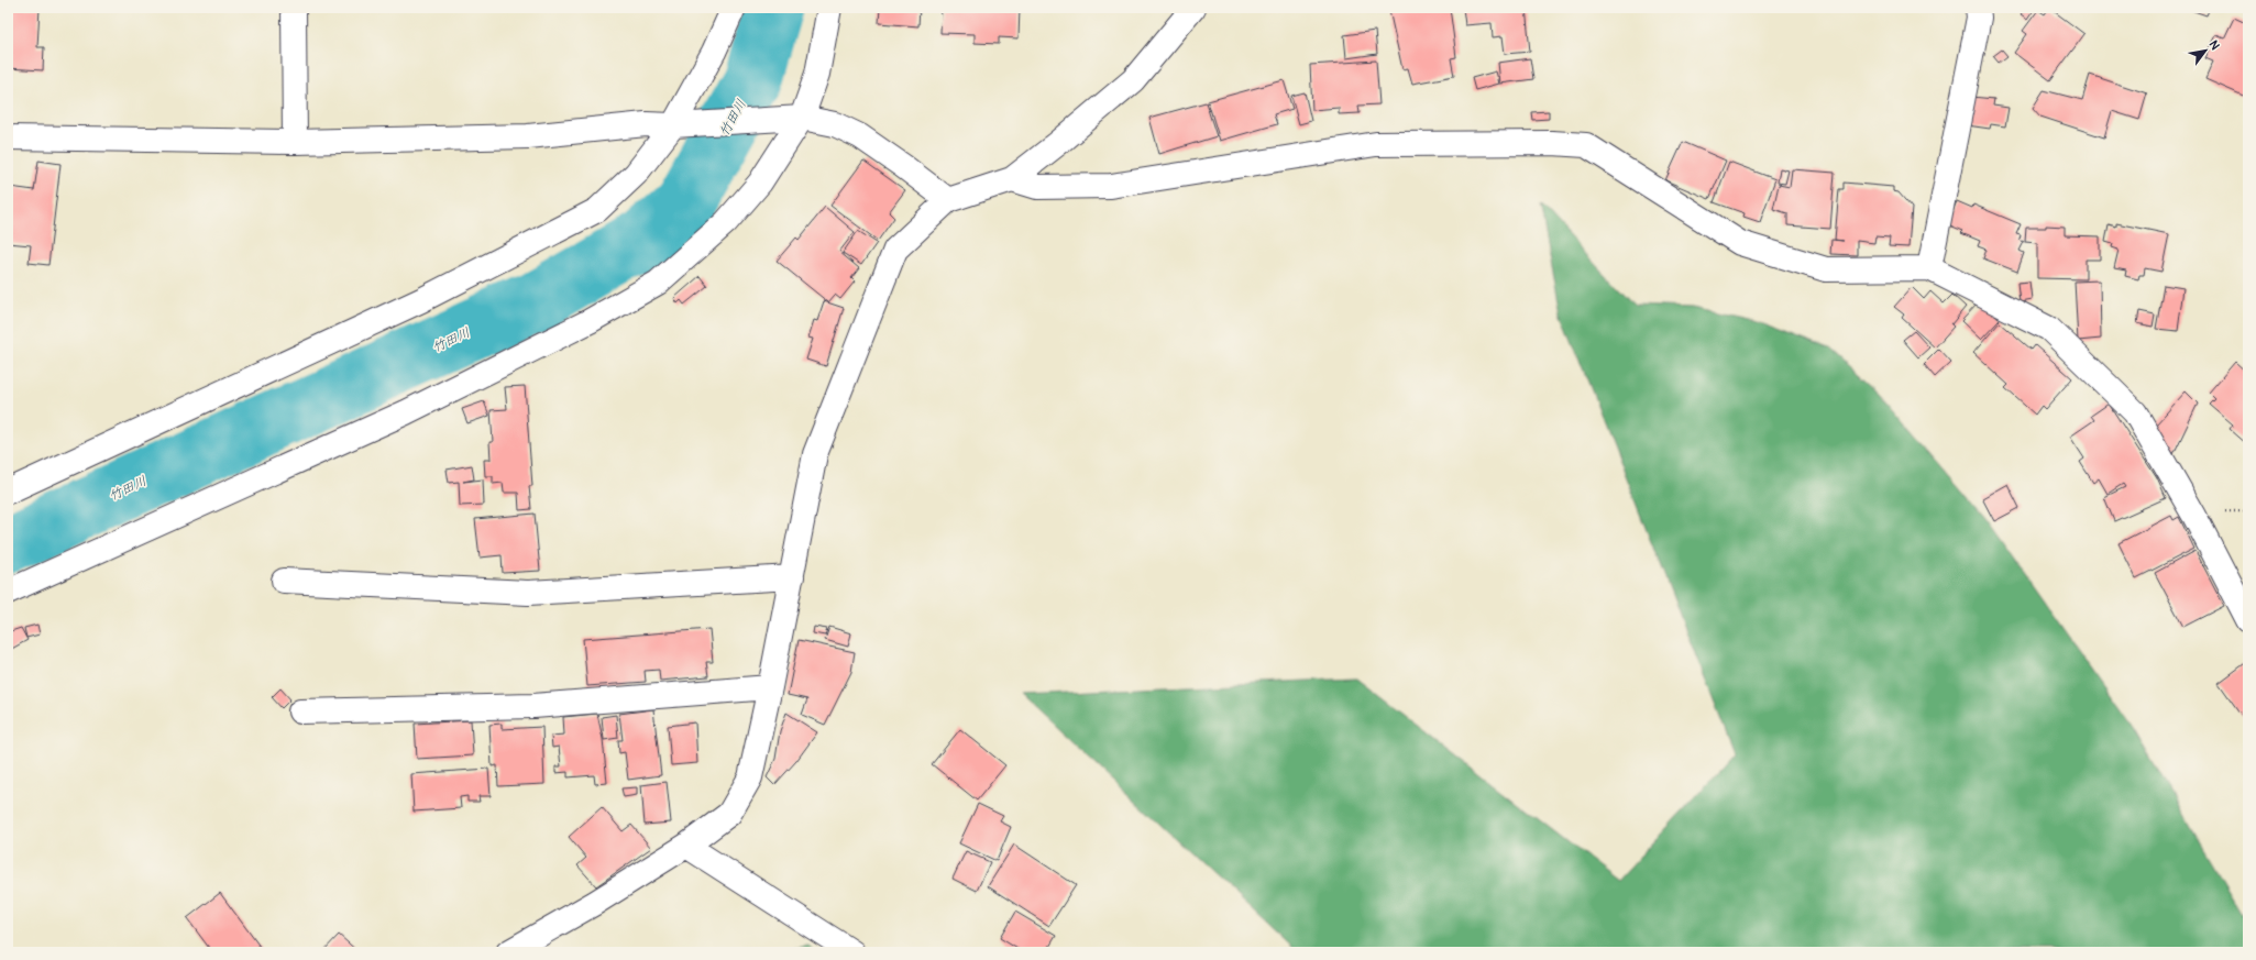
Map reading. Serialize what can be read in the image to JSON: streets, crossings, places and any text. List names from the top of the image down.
{
  "water": ["竹田川"],
  "north": "top right"
}
